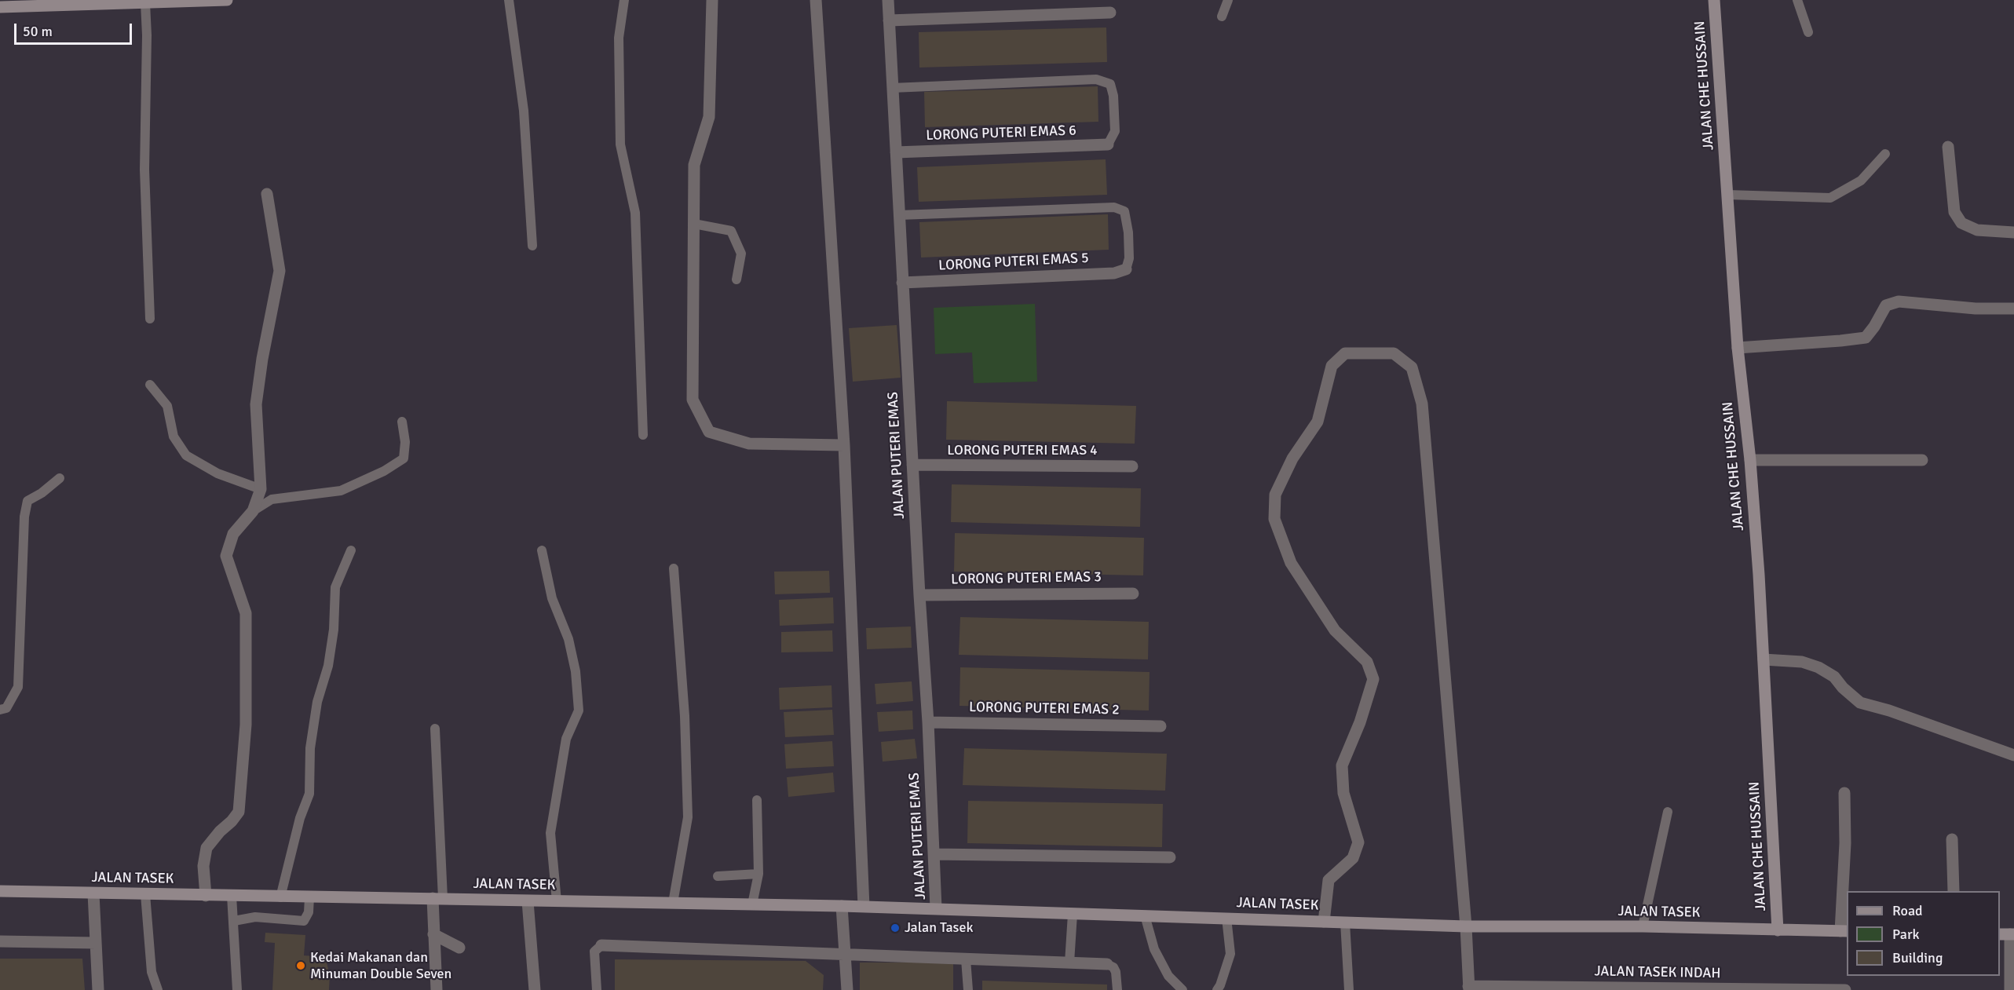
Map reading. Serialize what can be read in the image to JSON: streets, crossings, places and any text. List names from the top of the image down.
{
  "streets": {
    "main road": ["JALAN CHE HUSSAIN", "JALAN TASEK"],
    "street": [
      "LORONG PUTERI EMAS 6",
      "LORONG PUTERI EMAS 5",
      "LORONG PUTERI EMAS 4",
      "JALAN PUTERI EMAS",
      "LORONG PUTERI EMAS 3",
      "LORONG PUTERI EMAS 2",
      "JALAN TASEK INDAH"
    ]
  },
  "crossings": [
    ["JALAN CHE HUSSAIN", "JALAN TASEK"],
    ["LORONG PUTERI EMAS 6", "JALAN PUTERI EMAS"],
    ["LORONG PUTERI EMAS 5", "JALAN PUTERI EMAS"],
    ["LORONG PUTERI EMAS 4", "JALAN PUTERI EMAS"],
    ["JALAN PUTERI EMAS", "LORONG PUTERI EMAS 3"],
    ["JALAN PUTERI EMAS", "LORONG PUTERI EMAS 2"],
    ["JALAN PUTERI EMAS", "JALAN TASEK"]
  ],
  "places": ["Jalan Tasek", "Kedai Makanan dan Minuman Double Seven"],
  "legend": ["Road", "Park", "Building"],
  "scale_bar": "50 m"
}
